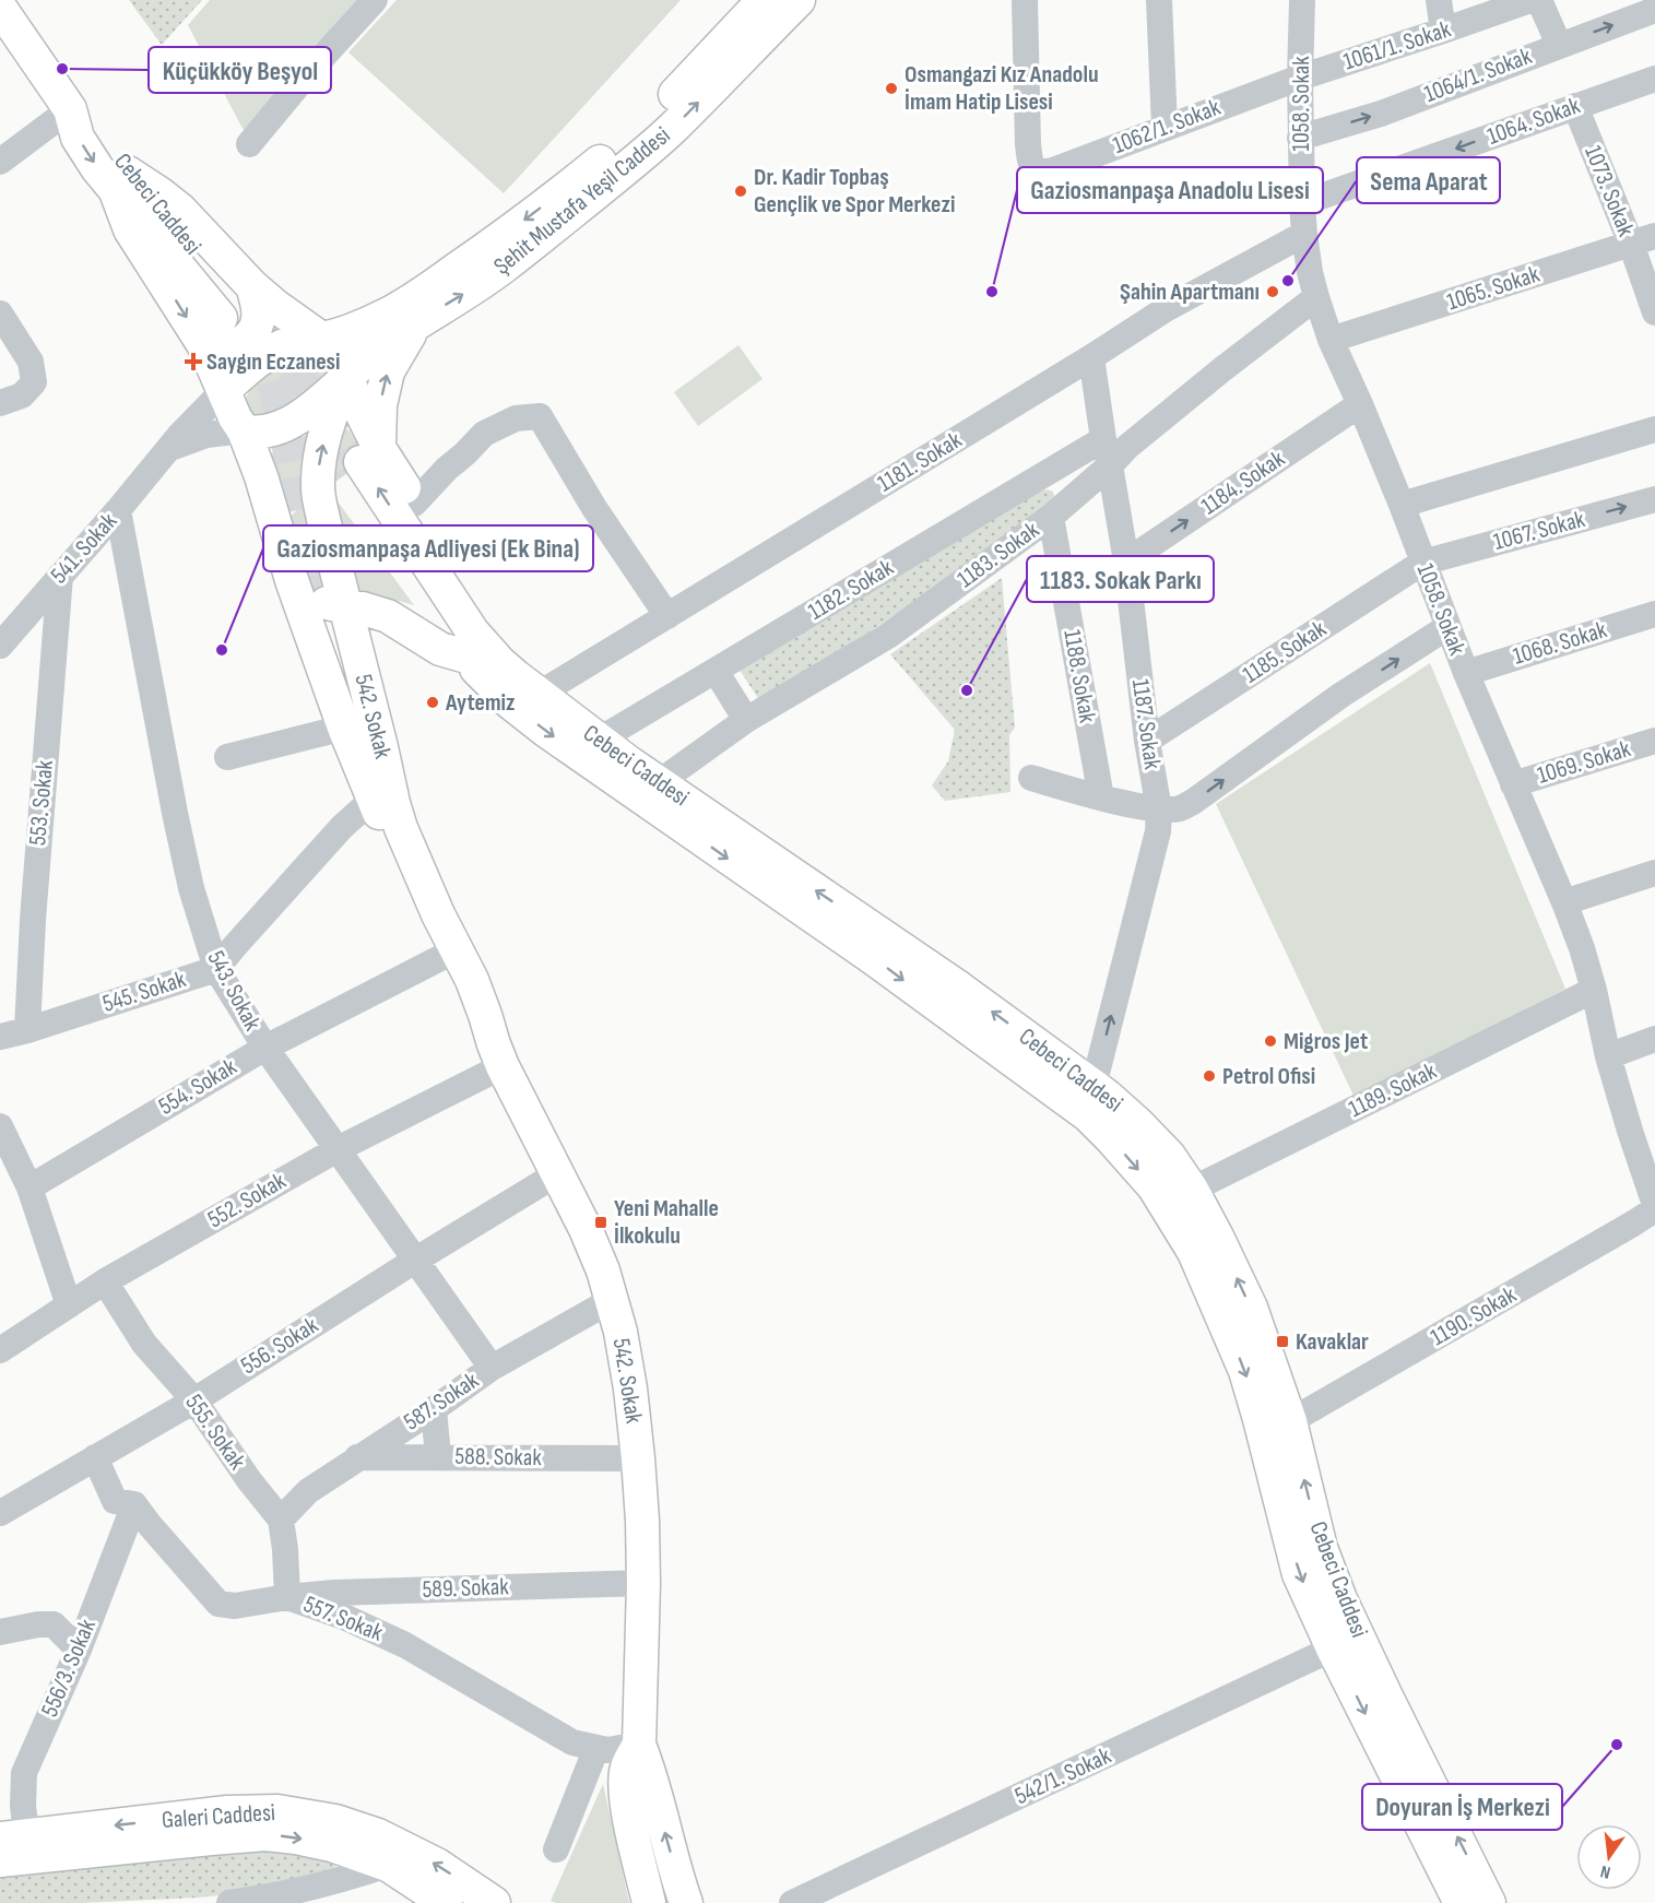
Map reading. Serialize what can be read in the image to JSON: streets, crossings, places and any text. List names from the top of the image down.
{
  "streets": {
    "main road": [
      "Şehit Mustafa Yeşil Caddesi",
      "Cebeci Caddesi",
      "542. Sokak",
      "Galeri Caddesi"
    ],
    "street": [
      "1061/1. Sokak",
      "1064/1. Sokak",
      "1058. Sokak",
      "1064. Sokak",
      "1062/1. Sokak",
      "1073. Sokak",
      "1065. Sokak",
      "1181. Sokak",
      "1184. Sokak",
      "1067. Sokak",
      "541. Sokak",
      "1183. Sokak",
      "1182. Sokak",
      "1068. Sokak",
      "1185. Sokak",
      "1188. Sokak",
      "1187. Sokak",
      "1069. Sokak",
      "553. Sokak",
      "543. Sokak",
      "545. Sokak",
      "554. Sokak",
      "1189. Sokak",
      "552. Sokak",
      "1190. Sokak",
      "556. Sokak",
      "587. Sokak",
      "555. Sokak",
      "588. Sokak",
      "589. Sokak",
      "557. Sokak",
      "556/3. Sokak",
      "542/1. Sokak"
    ]
  },
  "crossings": [
    ["1061/1. Sokak", "1058. Sokak"],
    ["1061/1. Sokak", "1062/1. Sokak"],
    ["1064/1. Sokak", "1058. Sokak"],
    ["1058. Sokak", "1064. Sokak"],
    ["1058. Sokak", "1062/1. Sokak"],
    ["1058. Sokak", "1065. Sokak"],
    ["1058. Sokak", "1181. Sokak"],
    ["1058. Sokak", "1184. Sokak"],
    ["1058. Sokak", "1067. Sokak"],
    ["1058. Sokak", "1183. Sokak"],
    ["1058. Sokak", "1068. Sokak"],
    ["1058. Sokak", "1185. Sokak"],
    ["1058. Sokak", "1069. Sokak"],
    ["1058. Sokak", "1189. Sokak"],
    ["1058. Sokak", "1190. Sokak"],
    ["1064. Sokak", "1073. Sokak"],
    ["1073. Sokak", "1065. Sokak"],
    ["Şehit Mustafa Yeşil Caddesi", "Cebeci Caddesi"],
    ["Şehit Mustafa Yeşil Caddesi", "541. Sokak"],
    ["Şehit Mustafa Yeşil Caddesi", "542. Sokak"],
    ["Cebeci Caddesi", "1181. Sokak"],
    ["Cebeci Caddesi", "541. Sokak"],
    ["Cebeci Caddesi", "1183. Sokak"],
    ["Cebeci Caddesi", "1182. Sokak"],
    ["Cebeci Caddesi", "542. Sokak"],
    ["Cebeci Caddesi", "1187. Sokak"],
    ["Cebeci Caddesi", "1189. Sokak"],
    ["Cebeci Caddesi", "1190. Sokak"],
    ["Cebeci Caddesi", "542/1. Sokak"],
    ["1181. Sokak", "1187. Sokak"],
    ["1184. Sokak", "1187. Sokak"],
    ["1067. Sokak", "1185. Sokak"],
    ["541. Sokak", "542. Sokak"],
    ["541. Sokak", "553. Sokak"],
    ["541. Sokak", "543. Sokak"],
    ["1183. Sokak", "1188. Sokak"],
    ["1183. Sokak", "1187. Sokak"],
    ["1182. Sokak", "1187. Sokak"],
    ["1185. Sokak", "1187. Sokak"],
    ["542. Sokak", "545. Sokak"],
    ["542. Sokak", "554. Sokak"],
    ["542. Sokak", "552. Sokak"],
    ["542. Sokak", "556. Sokak"],
    ["542. Sokak", "587. Sokak"],
    ["542. Sokak", "588. Sokak"],
    ["542. Sokak", "589. Sokak"],
    ["542. Sokak", "557. Sokak"],
    ["553. Sokak", "545. Sokak"],
    ["543. Sokak", "545. Sokak"],
    ["543. Sokak", "554. Sokak"],
    ["543. Sokak", "552. Sokak"],
    ["543. Sokak", "556. Sokak"],
    ["543. Sokak", "587. Sokak"],
    ["552. Sokak", "555. Sokak"],
    ["556. Sokak", "555. Sokak"],
    ["556. Sokak", "557. Sokak"],
    ["587. Sokak", "555. Sokak"],
    ["587. Sokak", "588. Sokak"],
    ["589. Sokak", "557. Sokak"],
    ["557. Sokak", "556/3. Sokak"],
    ["556/3. Sokak", "Galeri Caddesi"]
  ],
  "one_way": ["1064/1. Sokak", "1064. Sokak", "1187. Sokak"],
  "places": {
    "other": [
      "Küçükköy Beşyol",
      "Osmangazi Kız Anadolu İmam Hatip Lisesi",
      "Dr. Kadir Topbaş Gençlik ve Spor Merkezi",
      "Sema Aparat",
      "Gaziosmanpaşa Anadolu Lisesi",
      "Şahin Apartmanı",
      "Gaziosmanpaşa Adliyesi (Ek Bina)",
      "1183. Sokak Parkı",
      "Aytemiz",
      "Migros Jet",
      "Petrol Ofisi",
      "Doyuran İş Merkezi"
    ],
    "health": ["Saygın Eczanesi"],
    "transit": ["Yeni Mahalle İlkokulu", "Kavaklar"]
  },
  "north": "bottom"
}
